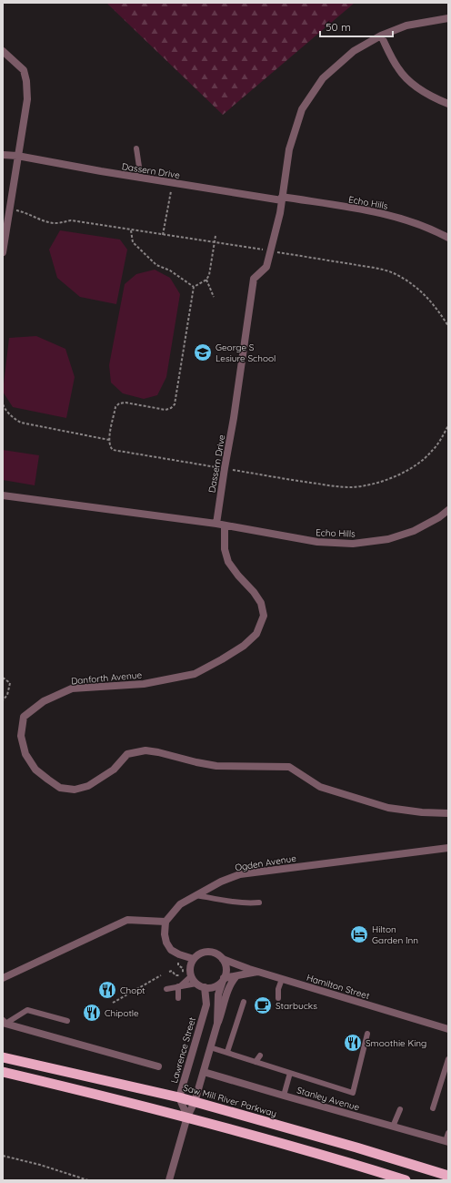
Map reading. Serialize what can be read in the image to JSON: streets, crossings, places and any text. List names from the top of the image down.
{
  "streets": {
    "highway": ["Saw Mill River Parkway"],
    "street": [
      "Dassern Drive",
      "Echo Hills",
      "Danforth Avenue",
      "Ogden Avenue",
      "Hamilton Street",
      "Lawrence Street",
      "Stanley Avenue"
    ]
  },
  "crossings": [
    ["Dassern Drive", "Echo Hills"],
    ["Echo Hills", "Danforth Avenue"],
    ["Hamilton Street", "Lawrence Street"],
    ["Lawrence Street", "Saw Mill River Parkway"]
  ],
  "places": {
    "school or university": ["George S Lesiure School"],
    "hotel": ["Hilton Garden Inn"],
    "restaurant": ["Chopt", "Chipotle", "Smoothie King"],
    "cafe": ["Starbucks"]
  },
  "scale_bar": "50 m"
}
